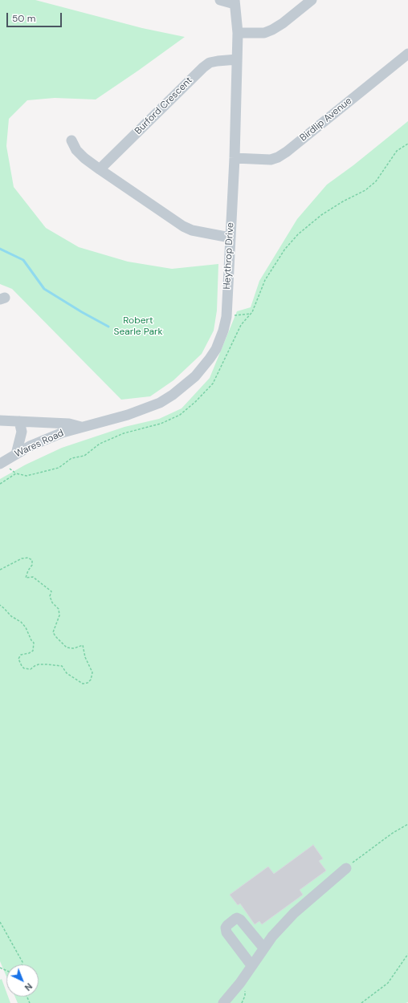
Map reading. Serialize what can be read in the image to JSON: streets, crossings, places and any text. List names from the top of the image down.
{
  "streets": {
    "street": [
      "Burford Crescent",
      "Birdlip Avenue",
      "Heythrop Drive",
      "Wares Road"
    ]
  },
  "crossings": [
    ["Burford Crescent", "Heythrop Drive"],
    ["Birdlip Avenue", "Heythrop Drive"],
    ["Heythrop Drive", "Wares Road"]
  ],
  "parks": ["Robert Searle Park"],
  "scale_bar": "50 m",
  "north": "bottom right"
}
